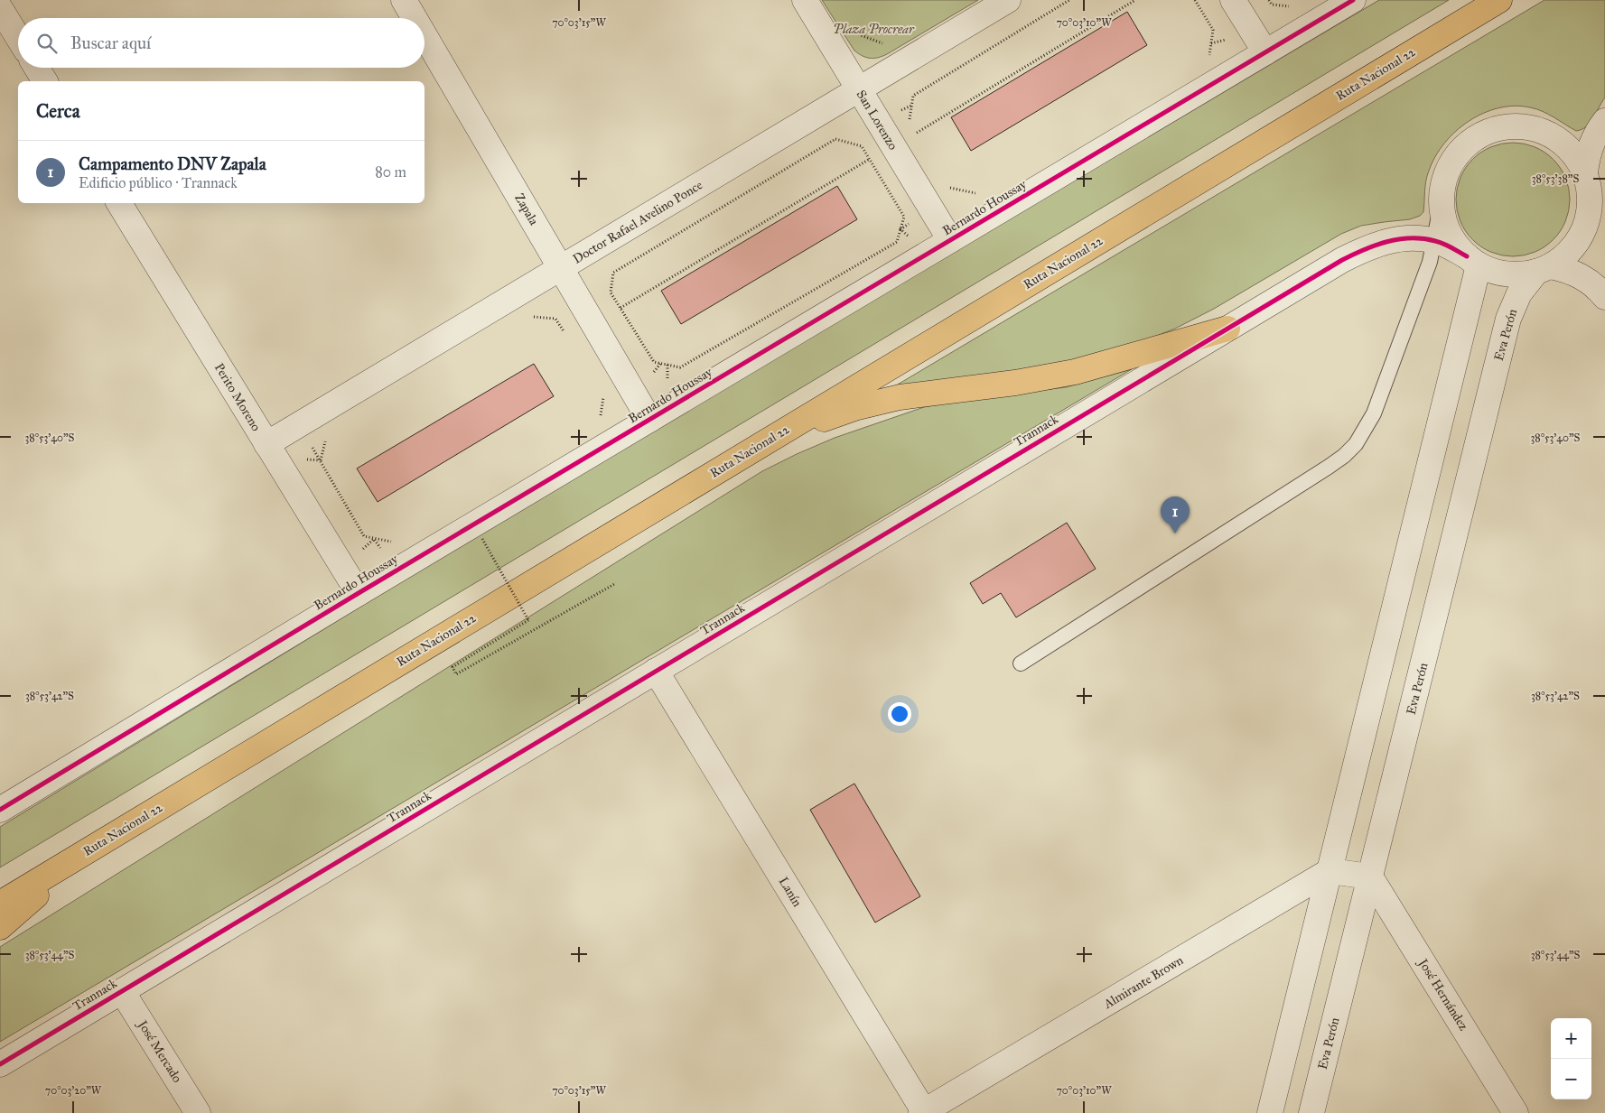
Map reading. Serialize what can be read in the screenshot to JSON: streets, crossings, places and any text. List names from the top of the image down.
{
  "streets": {
    "main road": ["Ruta Nacional 22"],
    "street": [
      "San Lorenzo",
      "Bernardo Houssay",
      "Zapala",
      "Doctor Rafael Avelino Ponce",
      "Eva Perón",
      "Perito Moreno",
      "Trannack",
      "Lanín",
      "Almirante Brown",
      "José Hernández",
      "José Mercado"
    ]
  },
  "crossings": [
    ["San Lorenzo", "Bernardo Houssay"],
    ["San Lorenzo", "Doctor Rafael Avelino Ponce"],
    ["Bernardo Houssay", "Zapala"],
    ["Bernardo Houssay", "Perito Moreno"],
    ["Zapala", "Doctor Rafael Avelino Ponce"],
    ["Doctor Rafael Avelino Ponce", "Perito Moreno"],
    ["Eva Perón", "Trannack"],
    ["Eva Perón", "José Hernández"],
    ["Trannack", "Lanín"],
    ["Trannack", "José Mercado"],
    ["Lanín", "Almirante Brown"]
  ],
  "parks": ["Plaza Procrear"],
  "page": {
    "search": "Buscar aquí",
    "heading": "Cerca",
    "list": [
      {
        "mark": "1",
        "name": "Campamento DNV Zapala",
        "note": "Edificio público · Trannack",
        "value": "80 m"
      }
    ],
    "pins": "1",
    "map_buttons": ["+", "−"]
  },
  "coordinates": [
    "70°03'15\"W",
    "70°03'10\"W",
    "38°53'38\"S",
    "38°53'40\"S",
    "38°53'42\"S",
    "38°53'44\"S",
    "70°03'20\"W"
  ]
}
